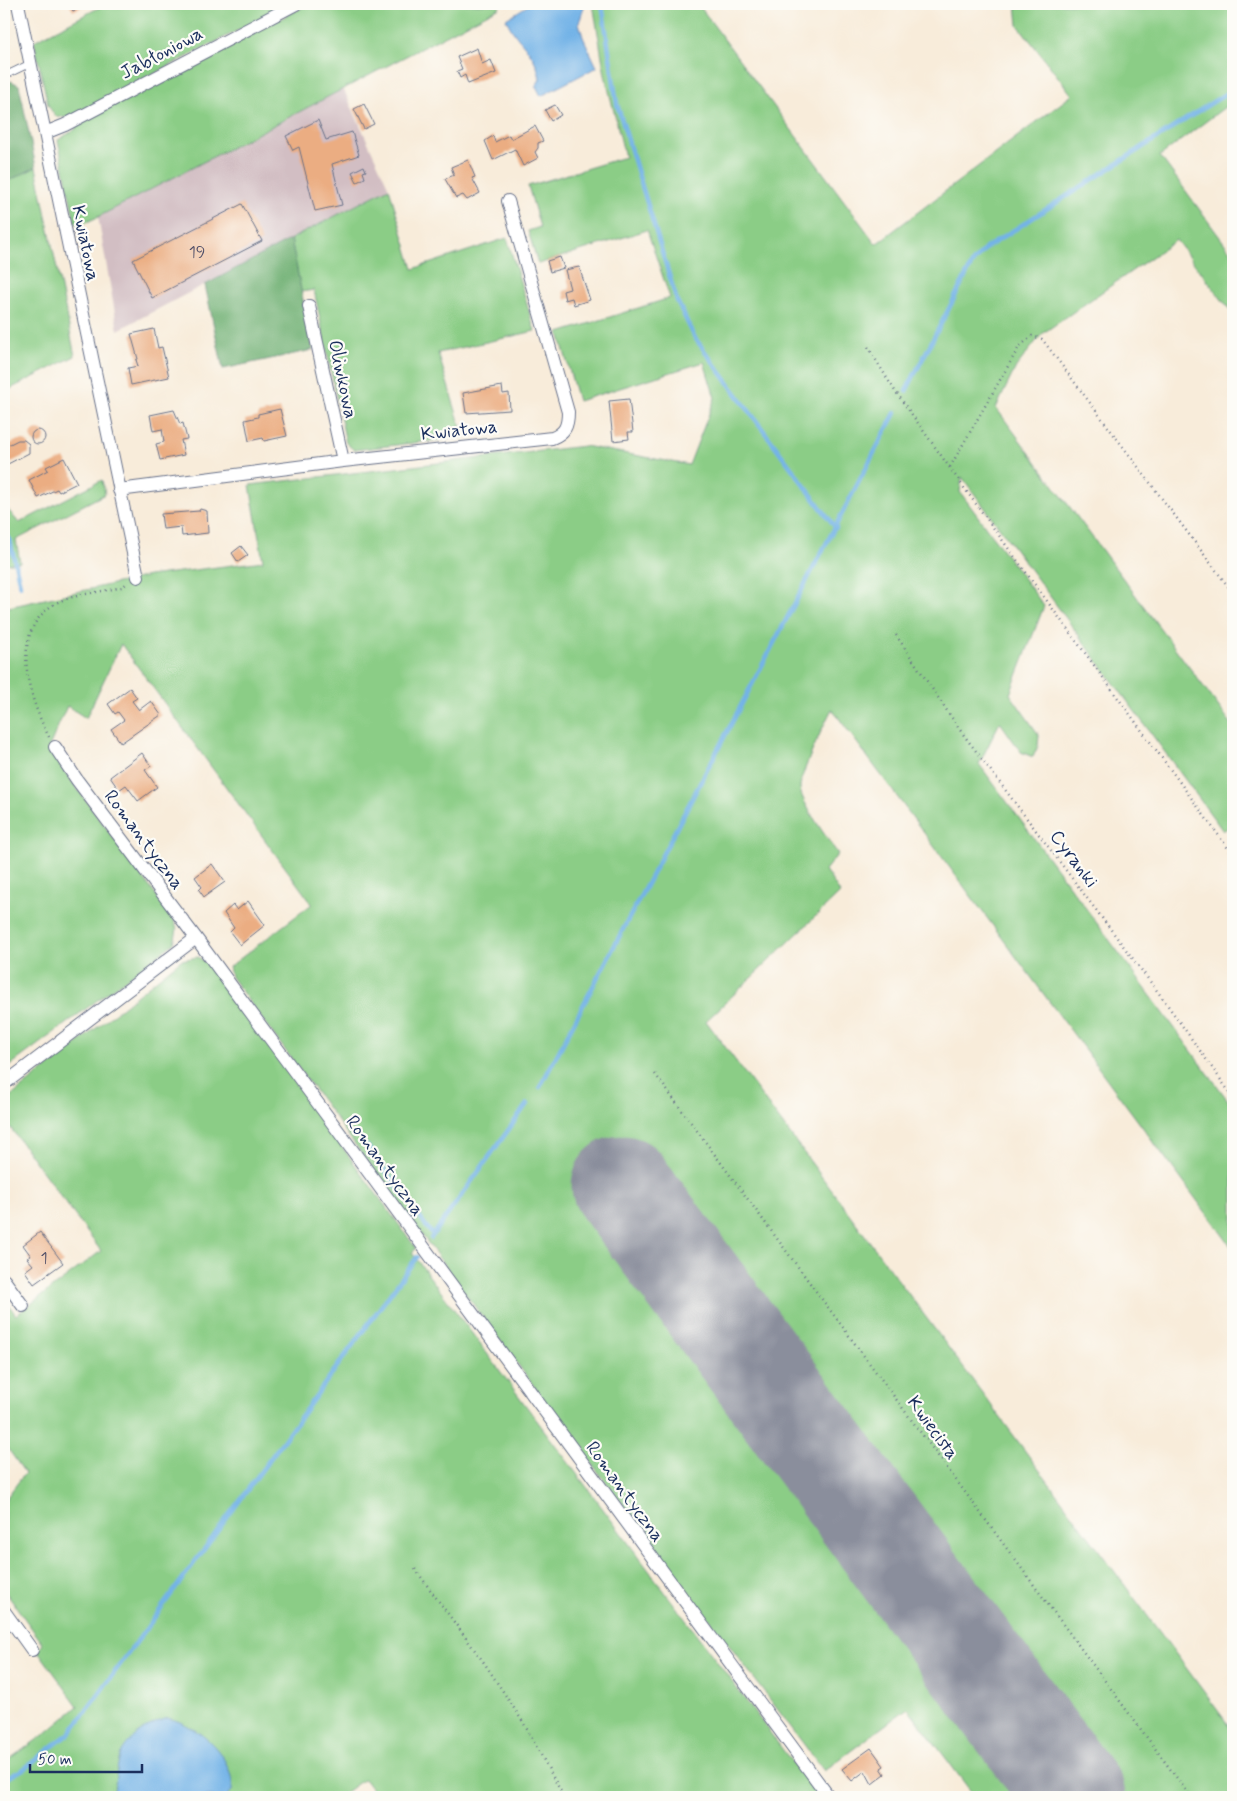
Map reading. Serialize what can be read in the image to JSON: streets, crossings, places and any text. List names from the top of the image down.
{
  "streets": {
    "street": [
      "Jabłoniowa",
      "Kwiatowa",
      "Oliwkowa",
      "Romantyczna"
    ],
    "path": ["Cyranki", "Kwiecista"]
  },
  "crossings": [
    ["Jabłoniowa", "Kwiatowa"],
    ["Kwiatowa", "Oliwkowa"]
  ],
  "house_numbers": ["19", "1"],
  "scale_bar": "50 m"
}
